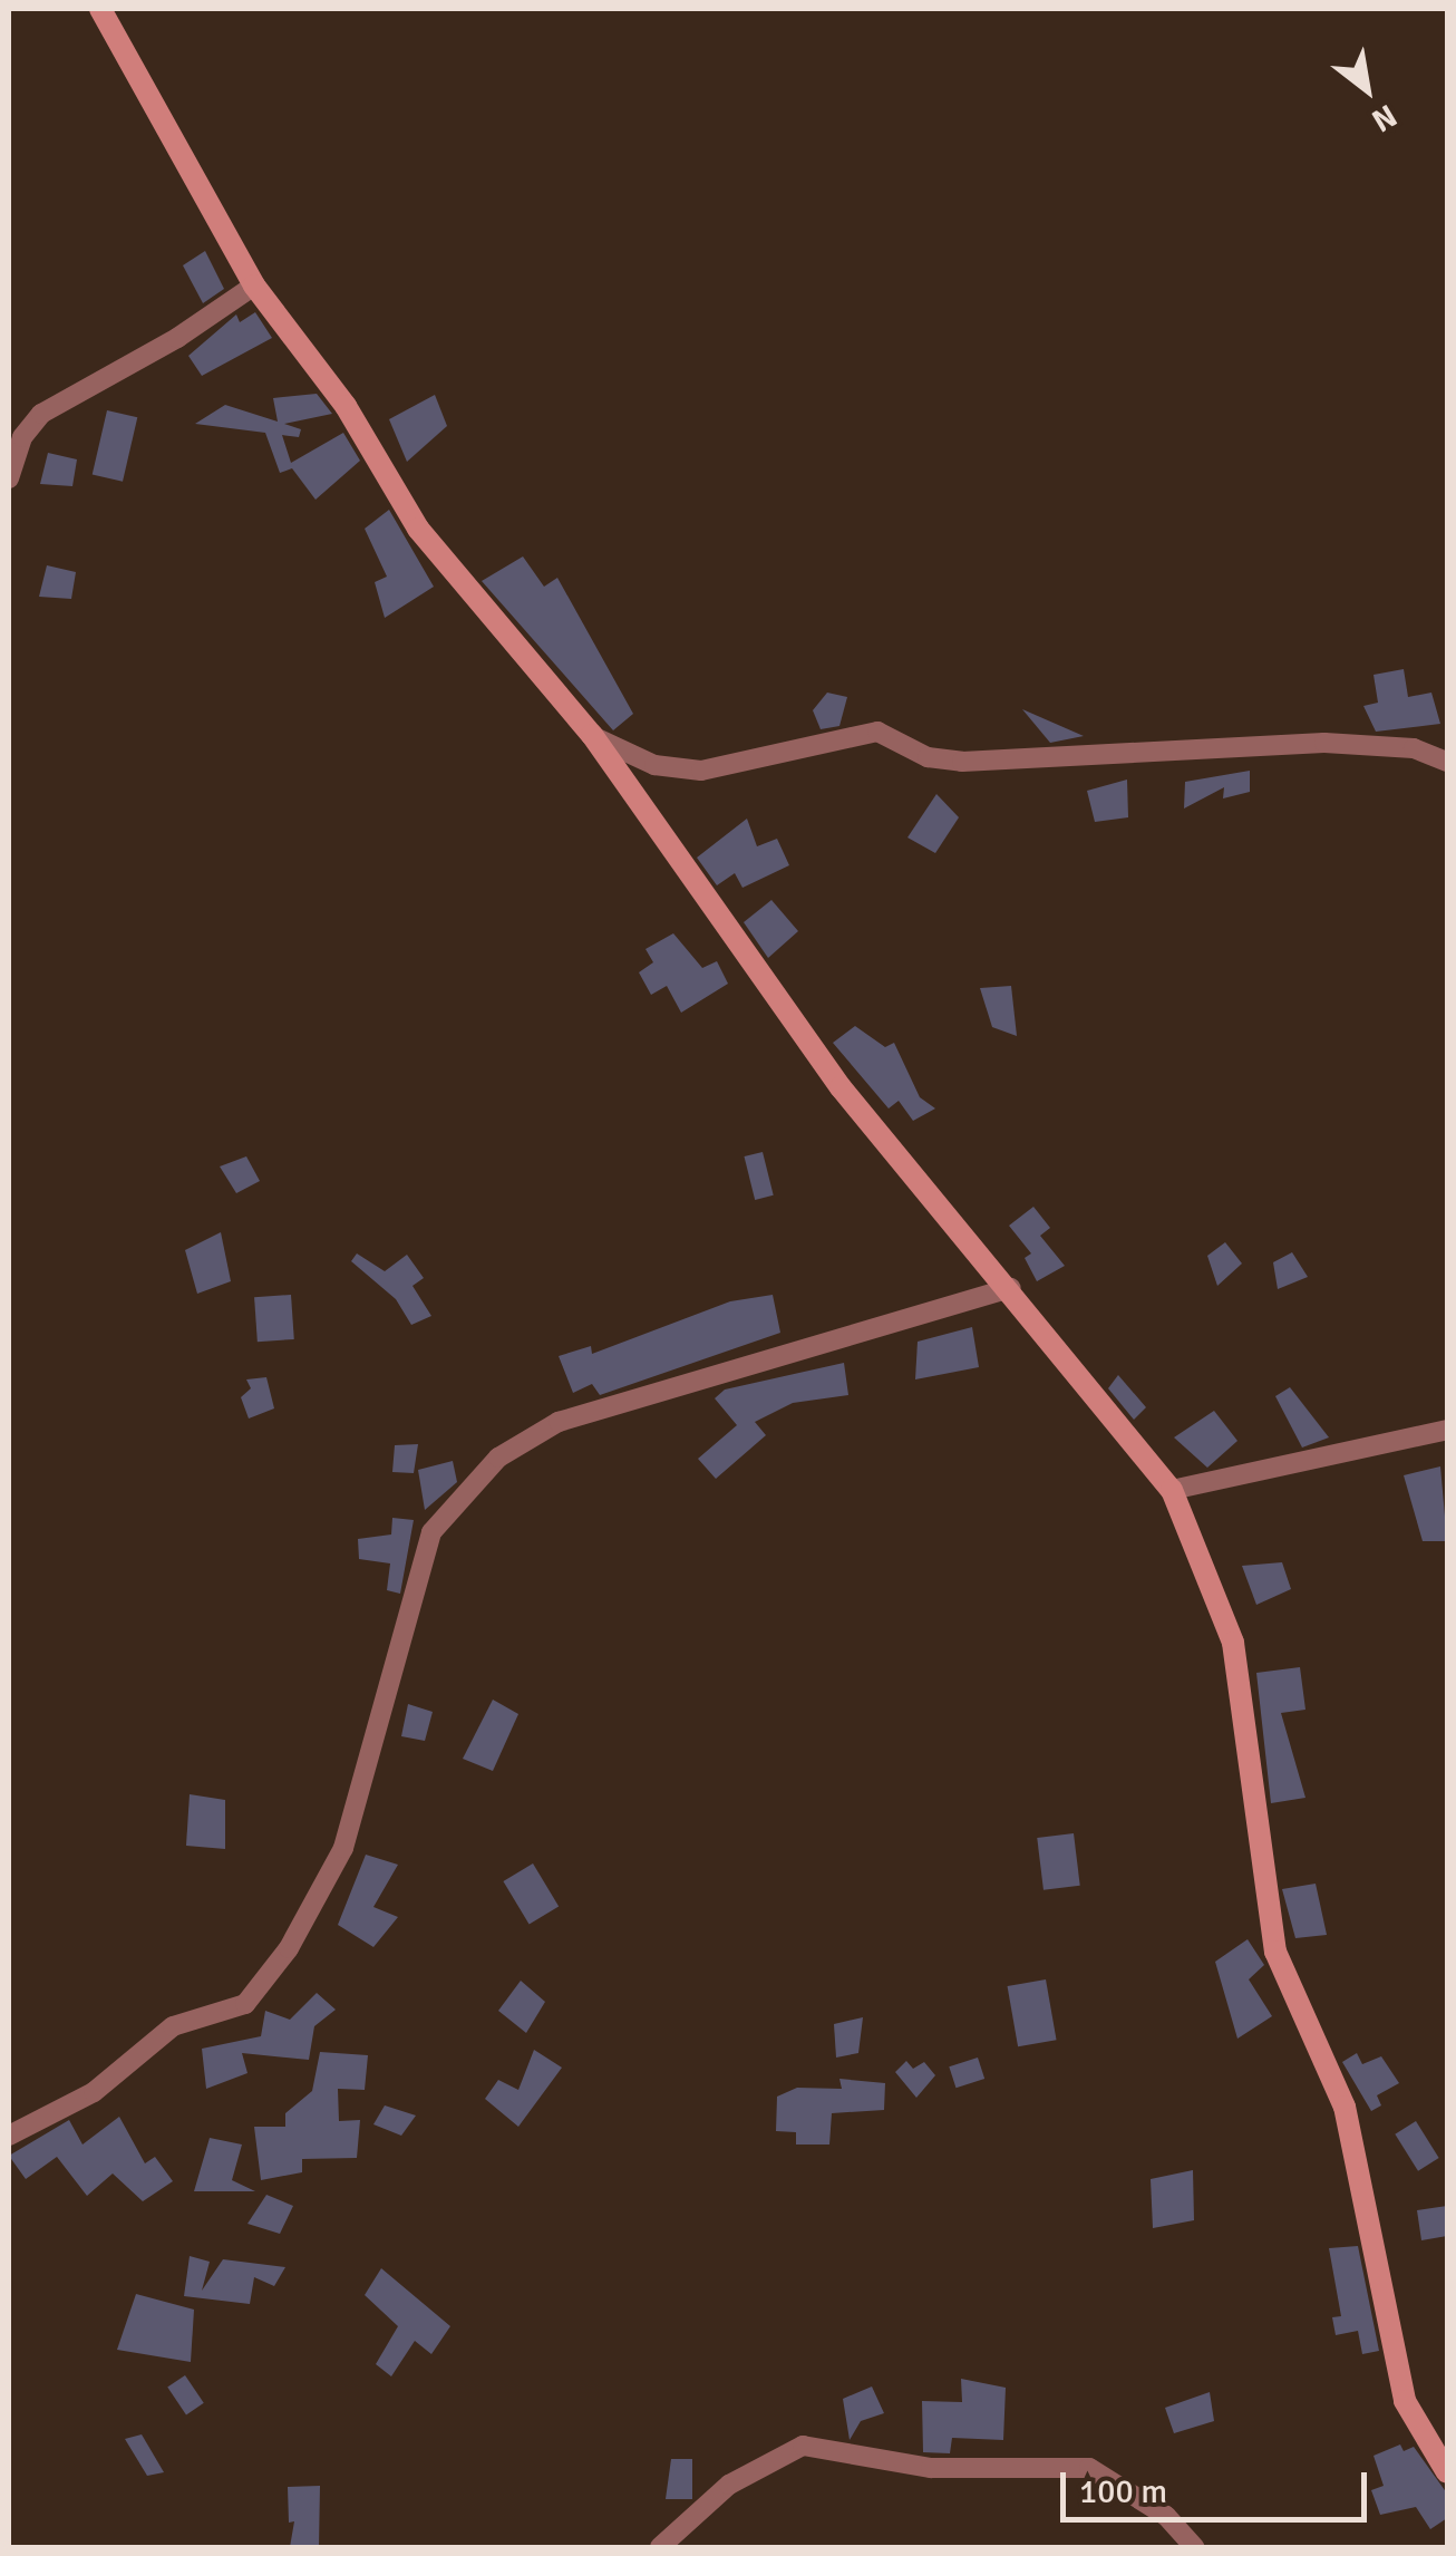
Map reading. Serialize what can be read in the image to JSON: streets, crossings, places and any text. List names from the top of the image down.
{
  "scale_bar": "100 m",
  "north": "bottom right"
}
